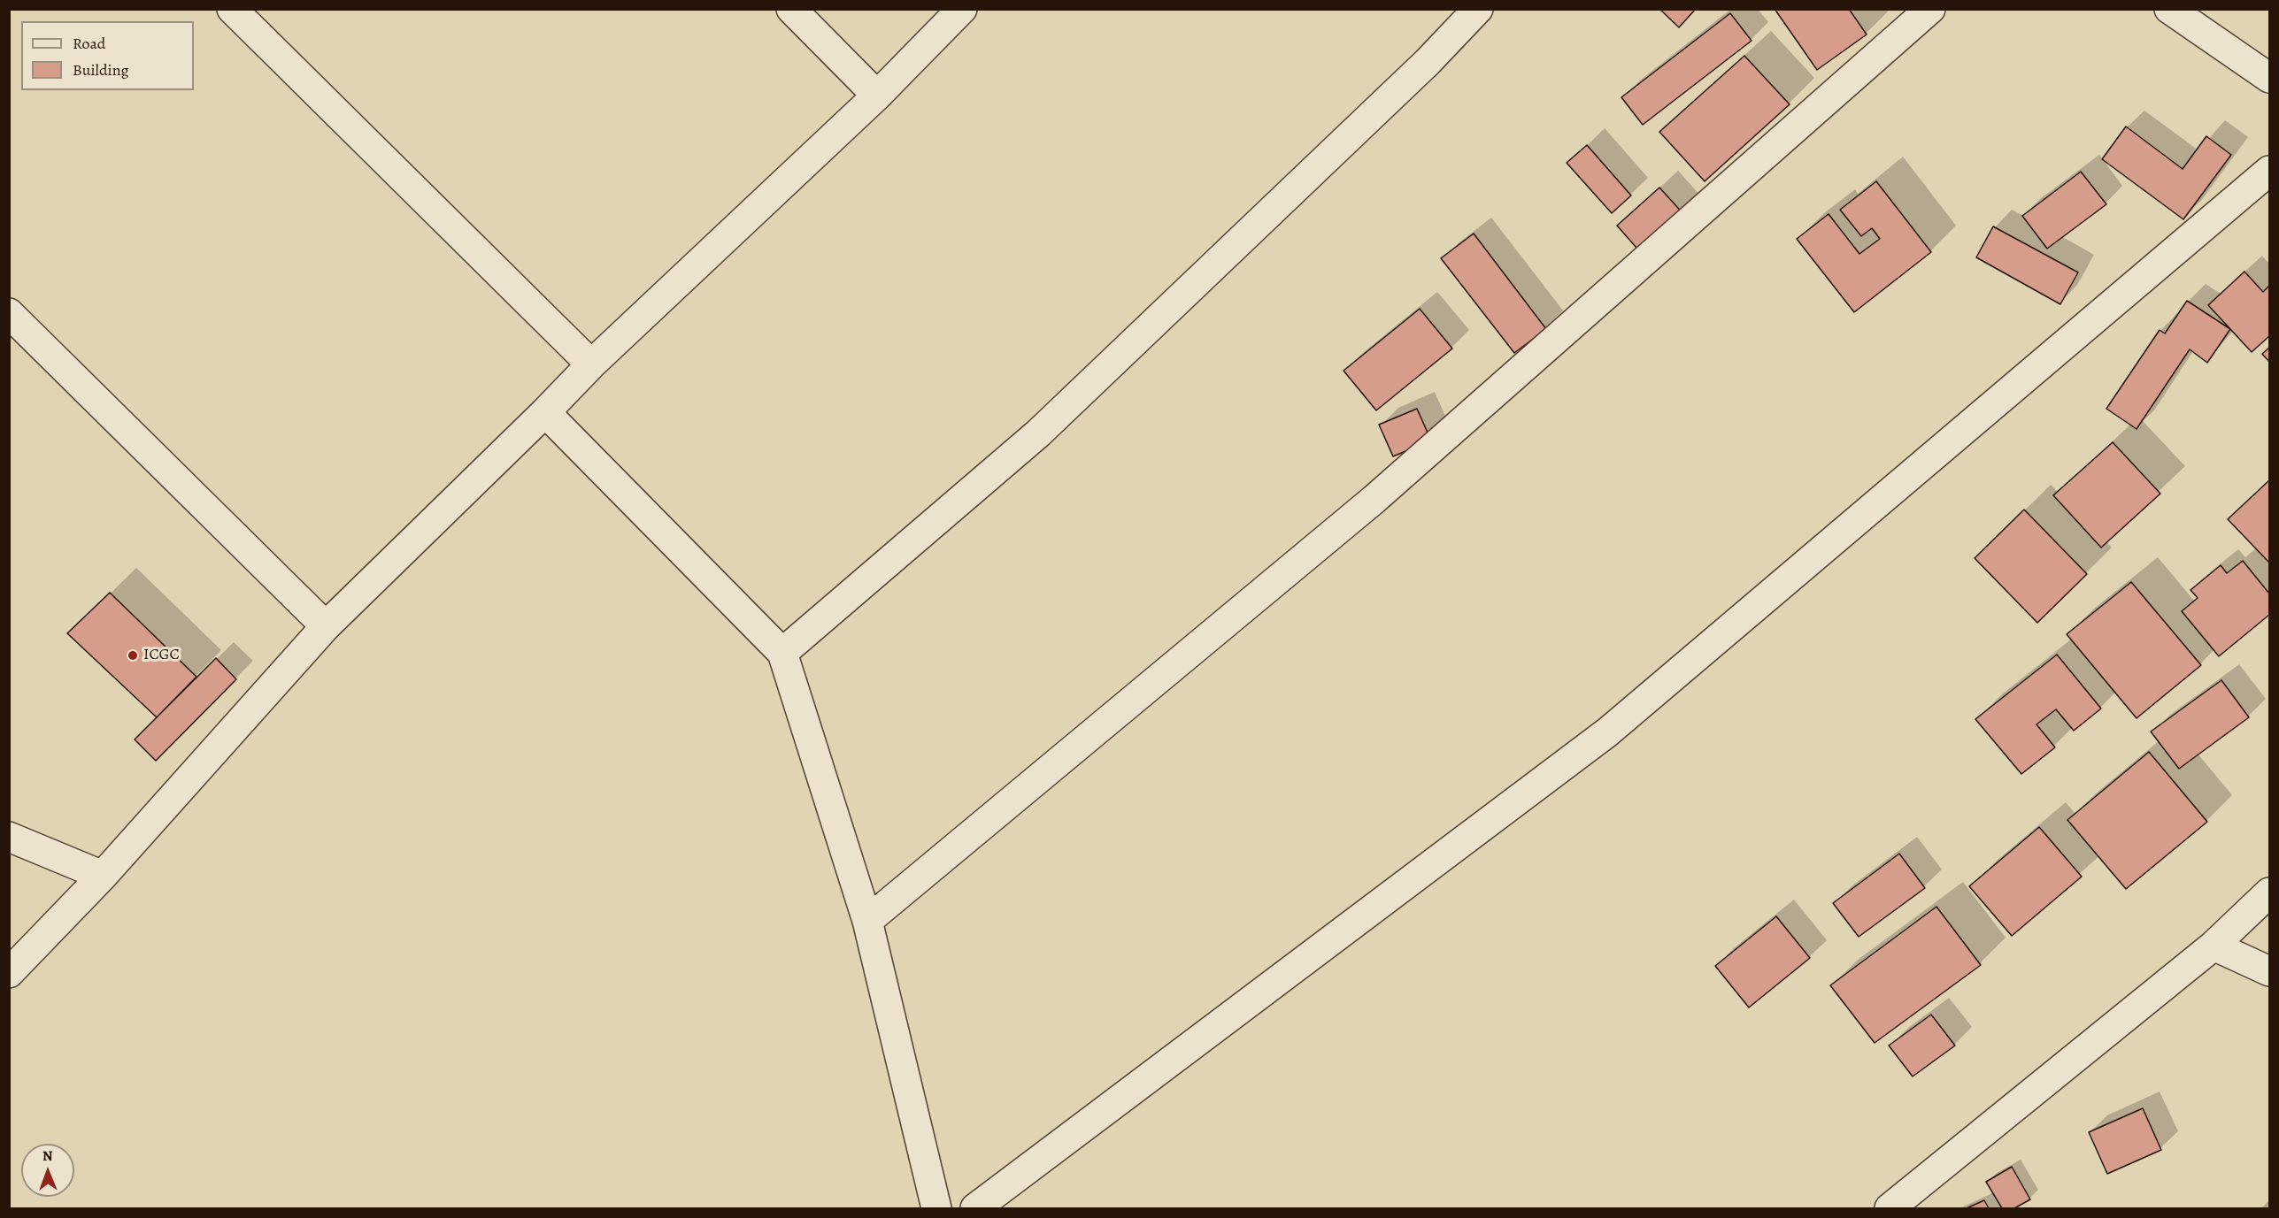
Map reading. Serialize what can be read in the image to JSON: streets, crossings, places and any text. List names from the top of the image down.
{
  "places": ["ICGC"],
  "legend": ["Road", "Building"],
  "north": "top"
}
